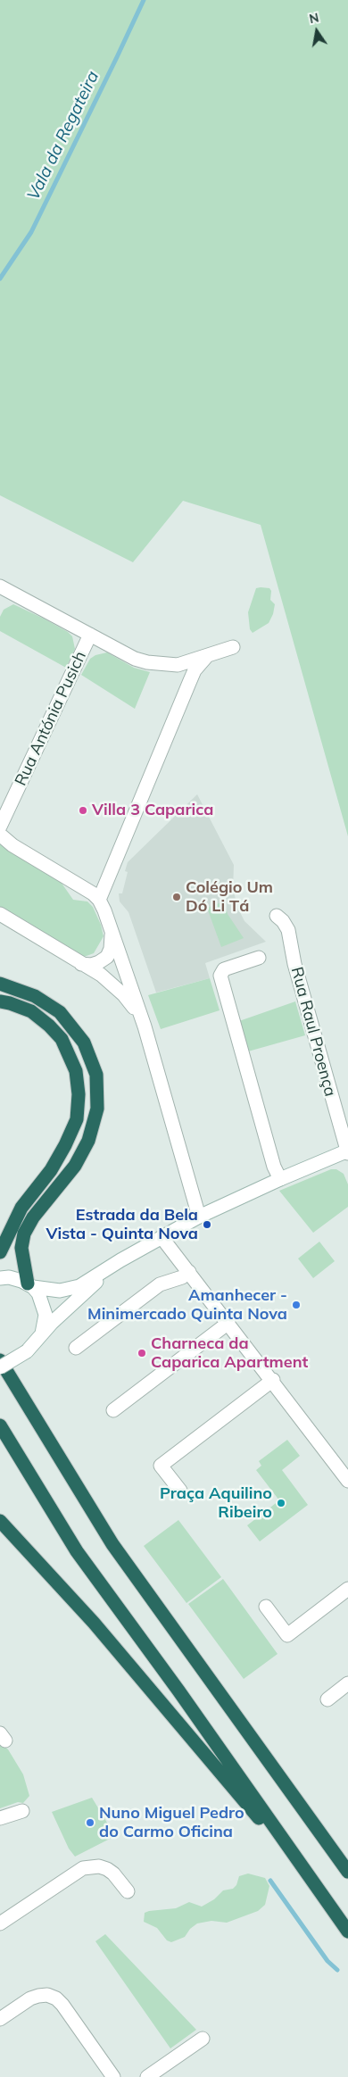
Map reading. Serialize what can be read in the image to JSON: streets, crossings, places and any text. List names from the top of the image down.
{
  "streets": {
    "street": ["Rua Antónia Pusich", "Rua Raul Proença"]
  },
  "water": ["Vala da Regateira"],
  "places": [
    "Villa 3 Caparica",
    "Colégio Um Dó Li Tá",
    "Estrada da Bela Vista - Quinta Nova",
    "Amanhecer - Minimercado Quinta Nova",
    "Charneca da Caparica Apartment",
    "Praça Aquilino Ribeiro",
    "Nuno Miguel Pedro do Carmo Oficina"
  ],
  "north": "top"
}
